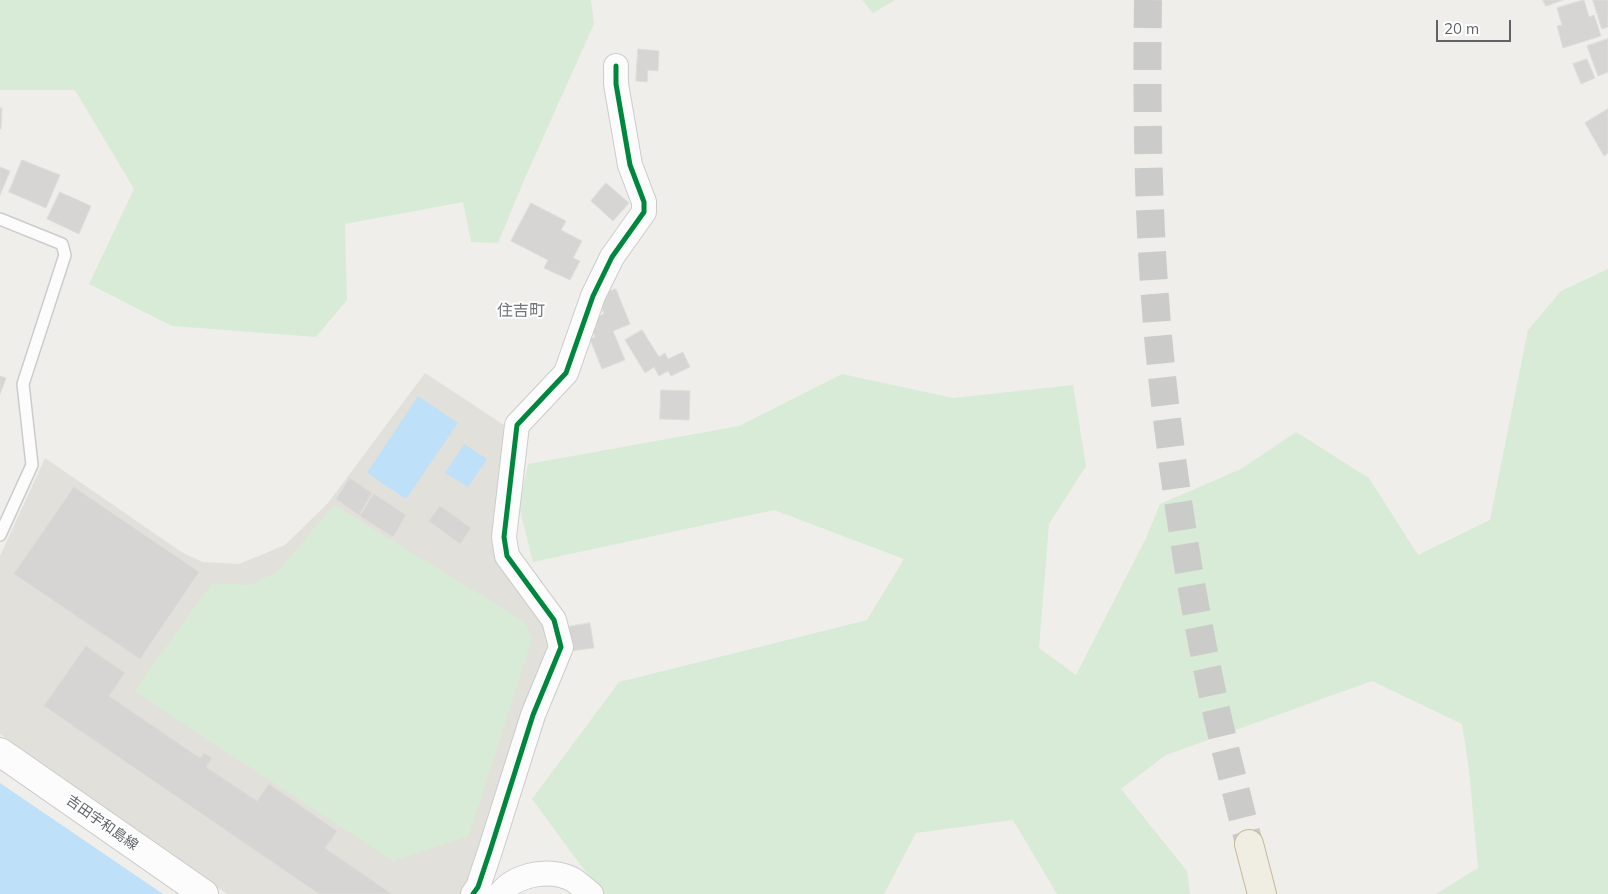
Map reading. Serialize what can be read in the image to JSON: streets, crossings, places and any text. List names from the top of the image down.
{
  "streets": {
    "main road": ["吉田宇和島線"]
  },
  "districts": ["住吉町"],
  "scale_bar": "20 m"
}
